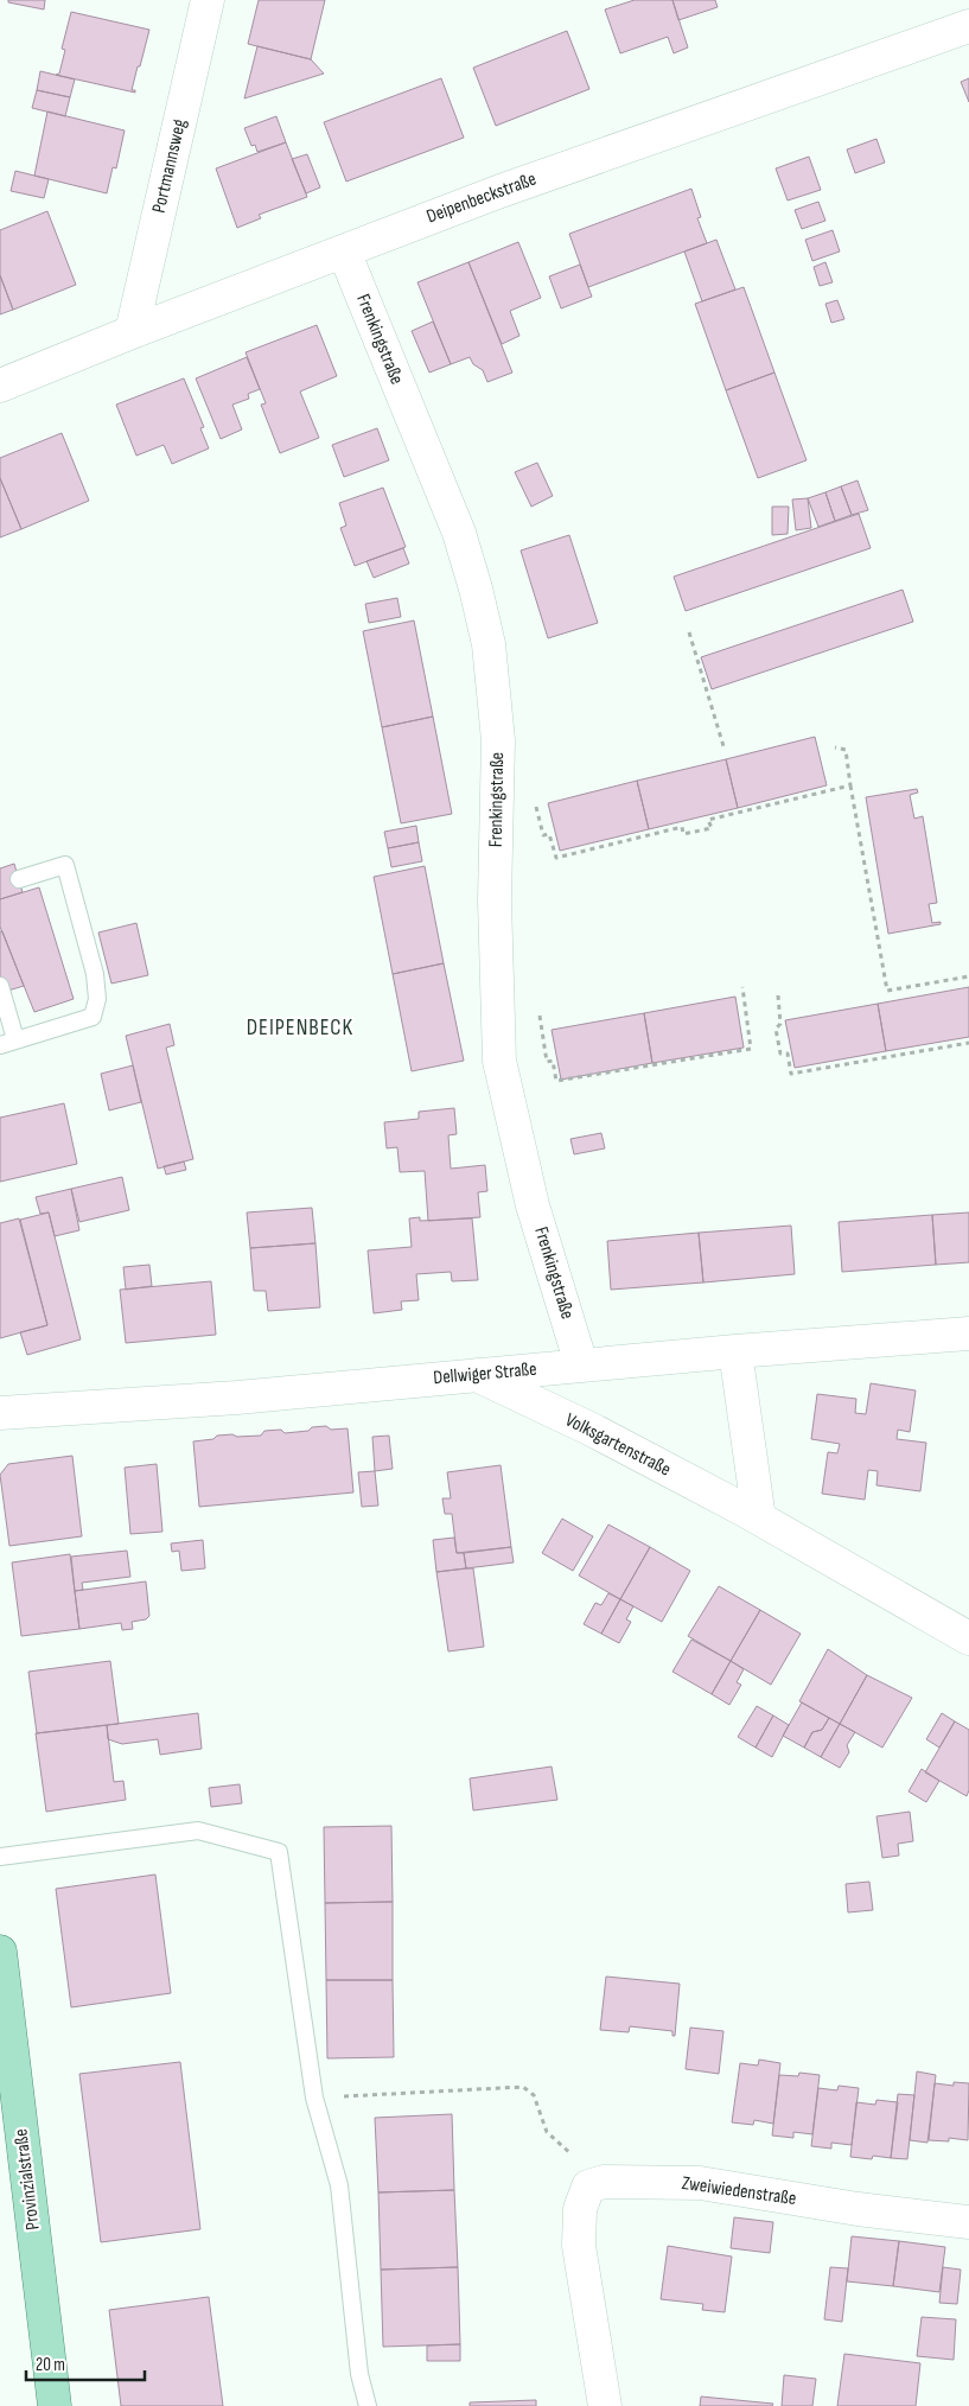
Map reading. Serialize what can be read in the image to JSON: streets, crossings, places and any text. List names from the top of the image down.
{
  "streets": {
    "main road": ["Provinzialstraße"],
    "street": [
      "Portmannsweg",
      "Deipenbeckstraße",
      "Frenkingstraße",
      "Dellwiger Straße",
      "Volksgartenstraße",
      "Zweiwiedenstraße"
    ]
  },
  "crossings": [
    ["Portmannsweg", "Deipenbeckstraße"],
    ["Deipenbeckstraße", "Frenkingstraße"],
    ["Frenkingstraße", "Dellwiger Straße"],
    ["Dellwiger Straße", "Volksgartenstraße"]
  ],
  "districts": ["DEIPENBECK"],
  "scale_bar": "20 m"
}
